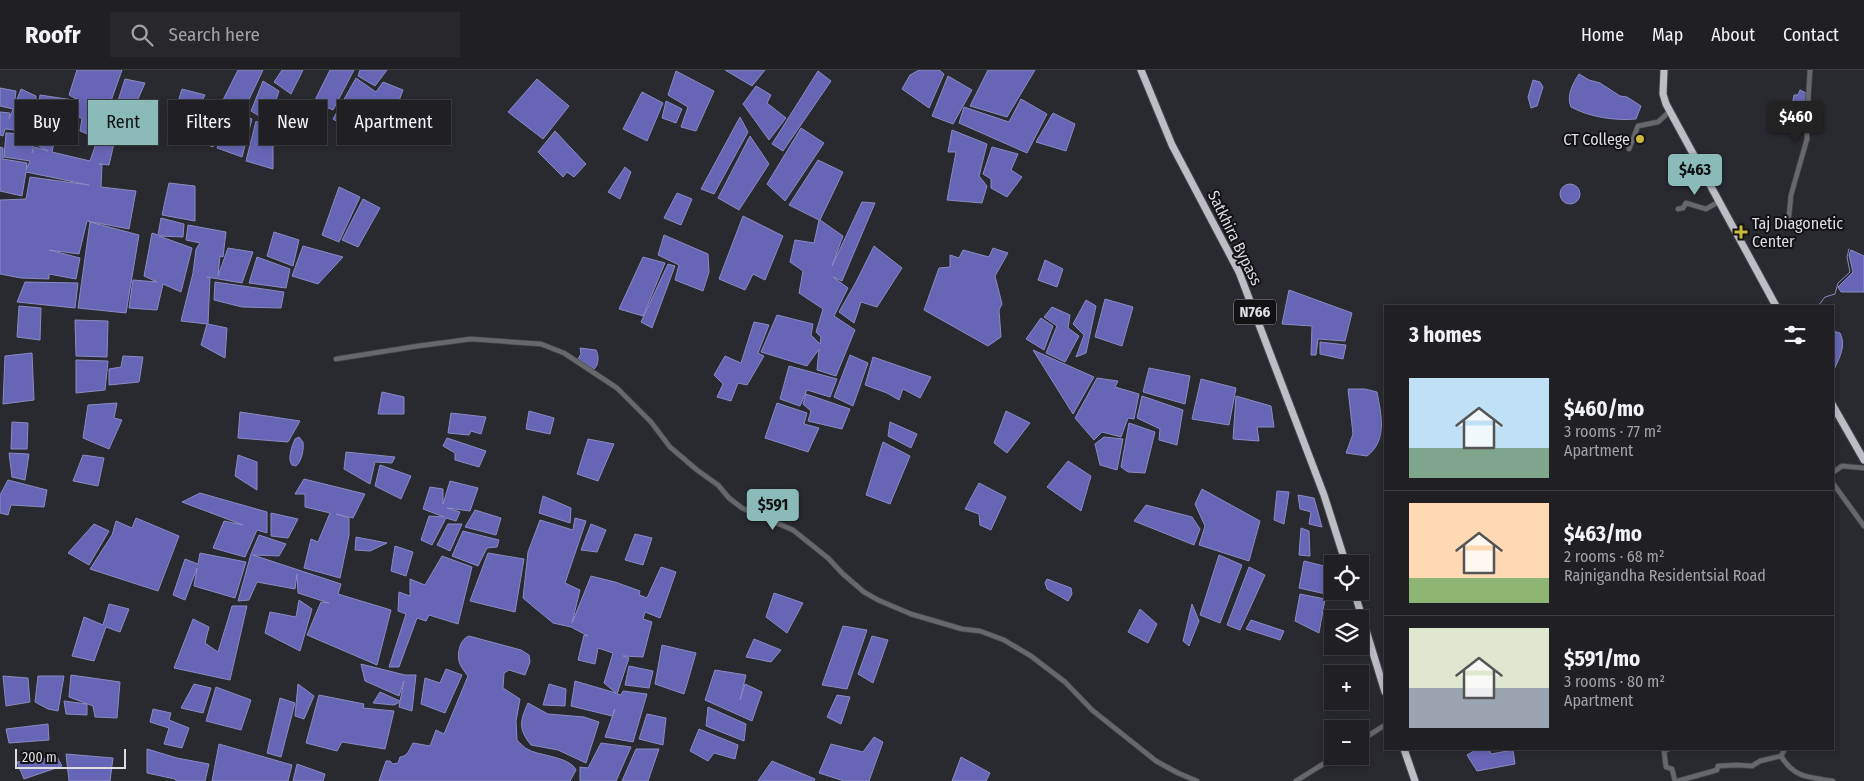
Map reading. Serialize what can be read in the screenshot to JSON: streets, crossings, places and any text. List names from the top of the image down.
{
  "streets": {
    "highway": ["Satkhira Bypass", "N766"]
  },
  "places": {
    "other": ["CT College"],
    "health": ["Taj Diagonetic Center"]
  },
  "scale_bar": "200 m",
  "page": {
    "header": "Roofr",
    "search": "Search here",
    "nav": [
      "Home",
      "Map",
      "About",
      "Contact"
    ],
    "chip": [
      "Buy",
      "Rent",
      "Filters",
      "New",
      "Apartment"
    ],
    "price": ["$460", "$463", "$591"],
    "heading": "3 homes",
    "list": [
      {
        "name": "$460/mo",
        "note": "3 rooms · 77 m² · Apartment"
      },
      {
        "name": "$463/mo",
        "note": "2 rooms · 68 m² · Rajnigandha Residentsial Road"
      },
      {
        "name": "$591/mo",
        "note": "3 rooms · 80 m² · Apartment"
      }
    ],
    "map_buttons": ["+", "−"],
    "scale": "200 m"
  }
}
